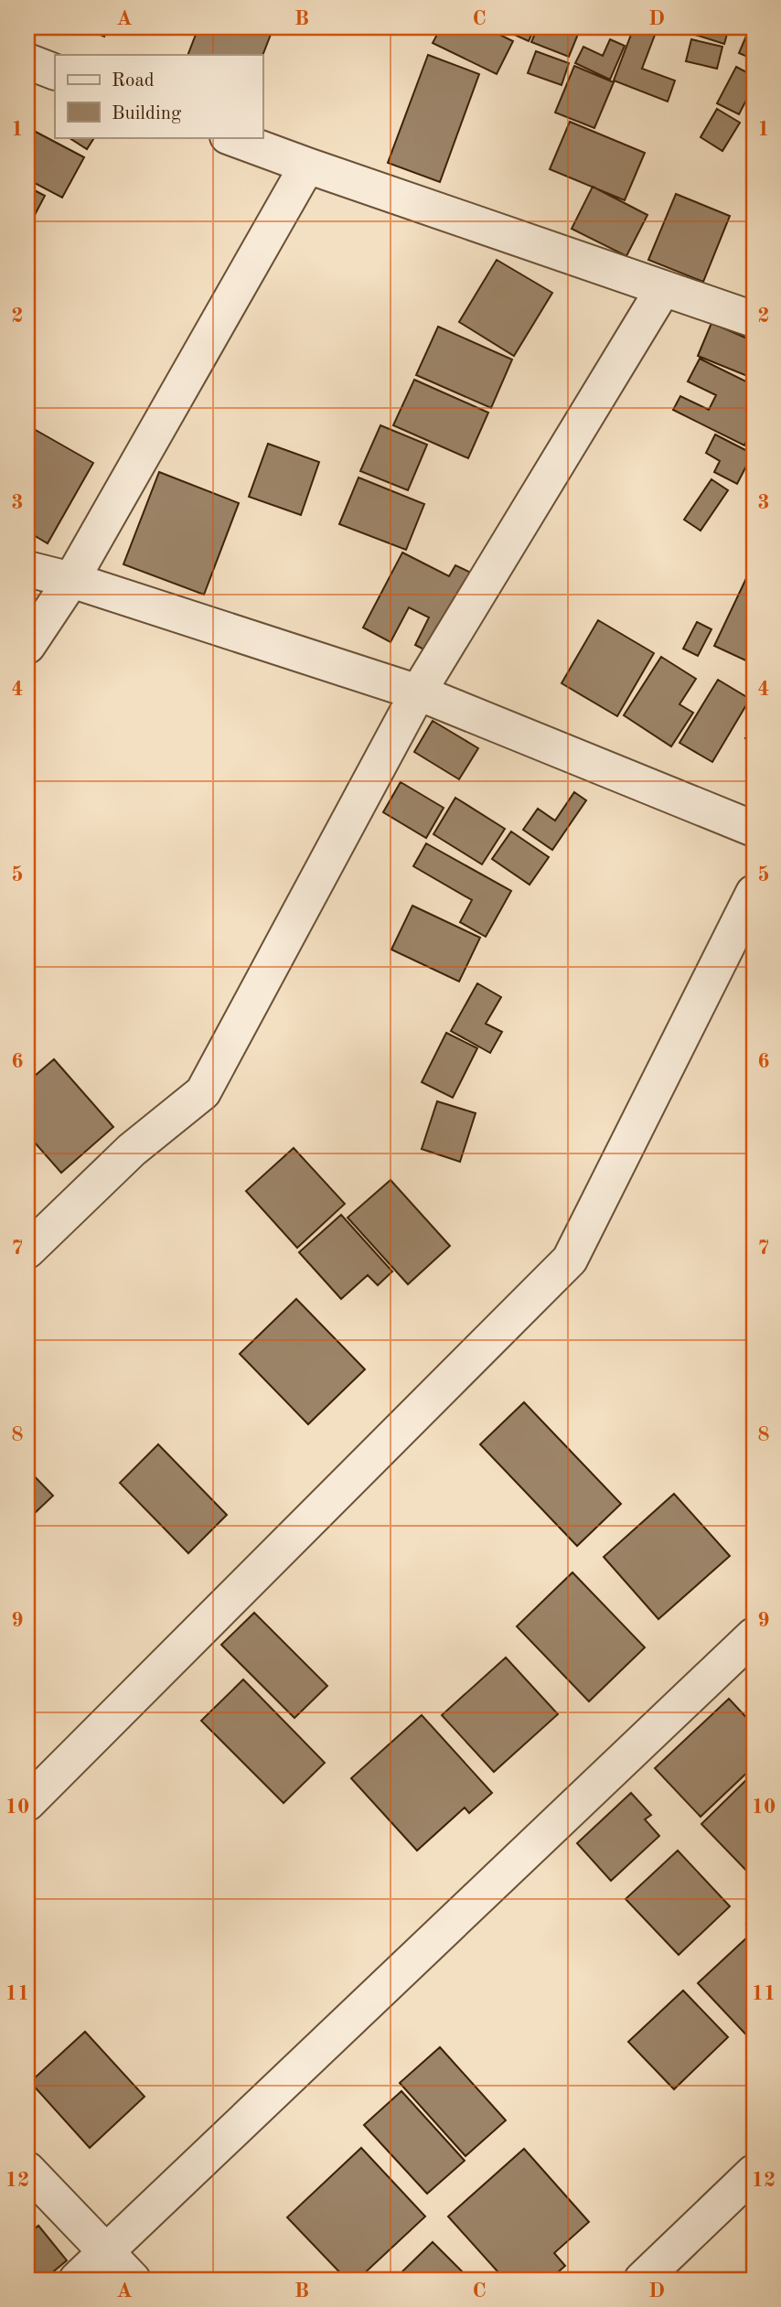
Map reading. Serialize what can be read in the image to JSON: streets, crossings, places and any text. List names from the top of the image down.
{
  "legend": ["Road", "Building"],
  "grid": {
    "columns": [
      "A",
      "B",
      "C",
      "D"
    ],
    "rows": [
      "1",
      "2",
      "3",
      "4",
      "5",
      "6",
      "7",
      "8",
      "9",
      "10",
      "11",
      "12"
    ]
  }
}
